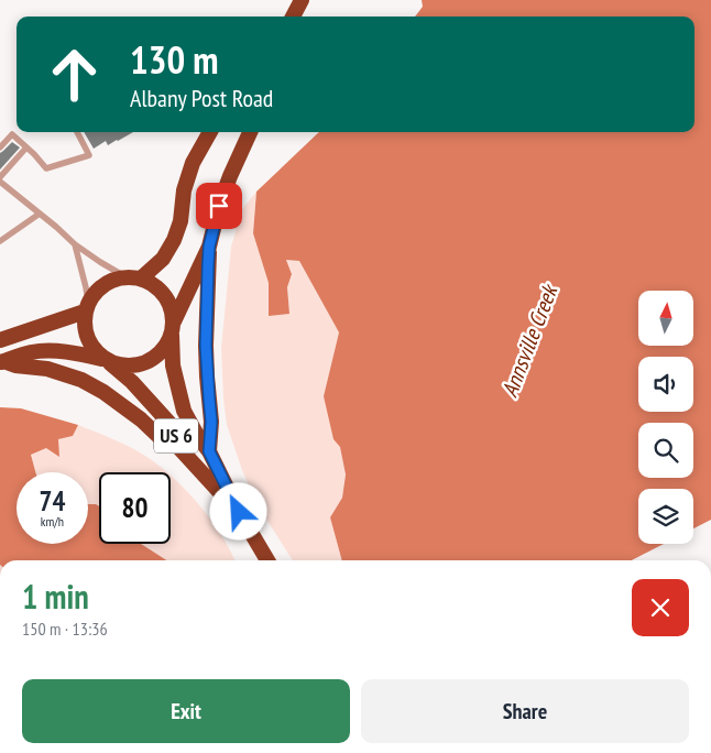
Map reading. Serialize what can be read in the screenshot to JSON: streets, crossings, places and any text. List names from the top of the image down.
{
  "streets": {
    "highway": ["US 6"]
  },
  "water": ["Annsville Creek"],
  "north": "top",
  "page": {
    "turn": ["130 m", "Albany Post Road"],
    "speed": "74 km/h",
    "limit": "80",
    "heading": ["1 min", "150 m · 13:36"],
    "buttons": ["Exit", "Share"]
  }
}
